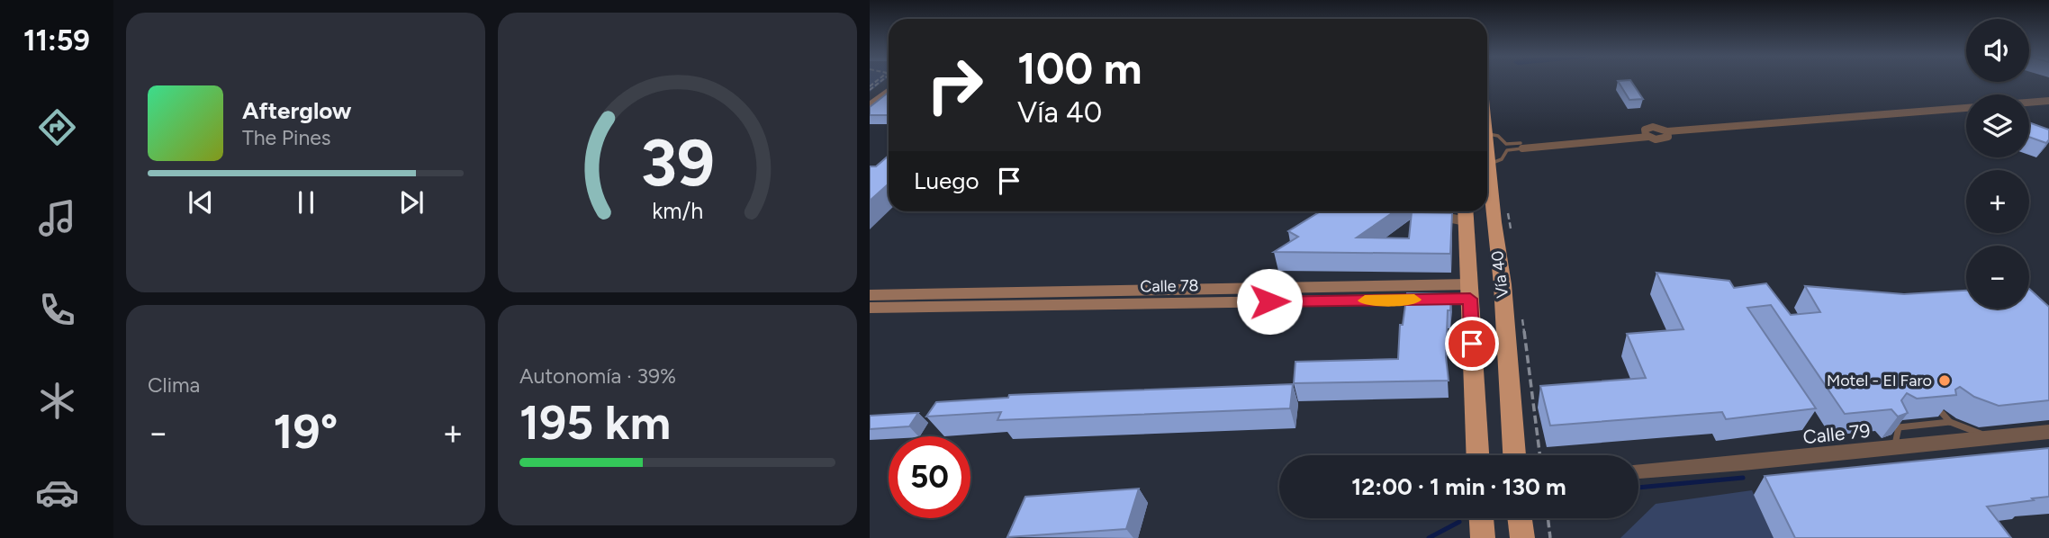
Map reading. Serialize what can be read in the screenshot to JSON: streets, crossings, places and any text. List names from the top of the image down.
{
  "streets": {
    "highway": ["Vía 40"],
    "main road": ["Calle 78"],
    "street": ["Calle 79"]
  },
  "crossings": [
    ["Vía 40", "Calle 78"]
  ],
  "places": ["Motel - El Faro"],
  "page": {
    "tabs": "11:59",
    "map_buttons": ["+", "−"],
    "turn": ["100 m", "Vía 40"],
    "song": ["Afterglow", "The Pines"],
    "then": "Luego",
    "tile": [
      "Clima",
      ["Autonomía · 39%", "195 km"]
    ],
    "heat": ["−", "19°", "+"],
    "limit": "50",
    "trip": "12:00 · 1 min · 130 m",
    "gauge": ["39", "km/h"]
  }
}
